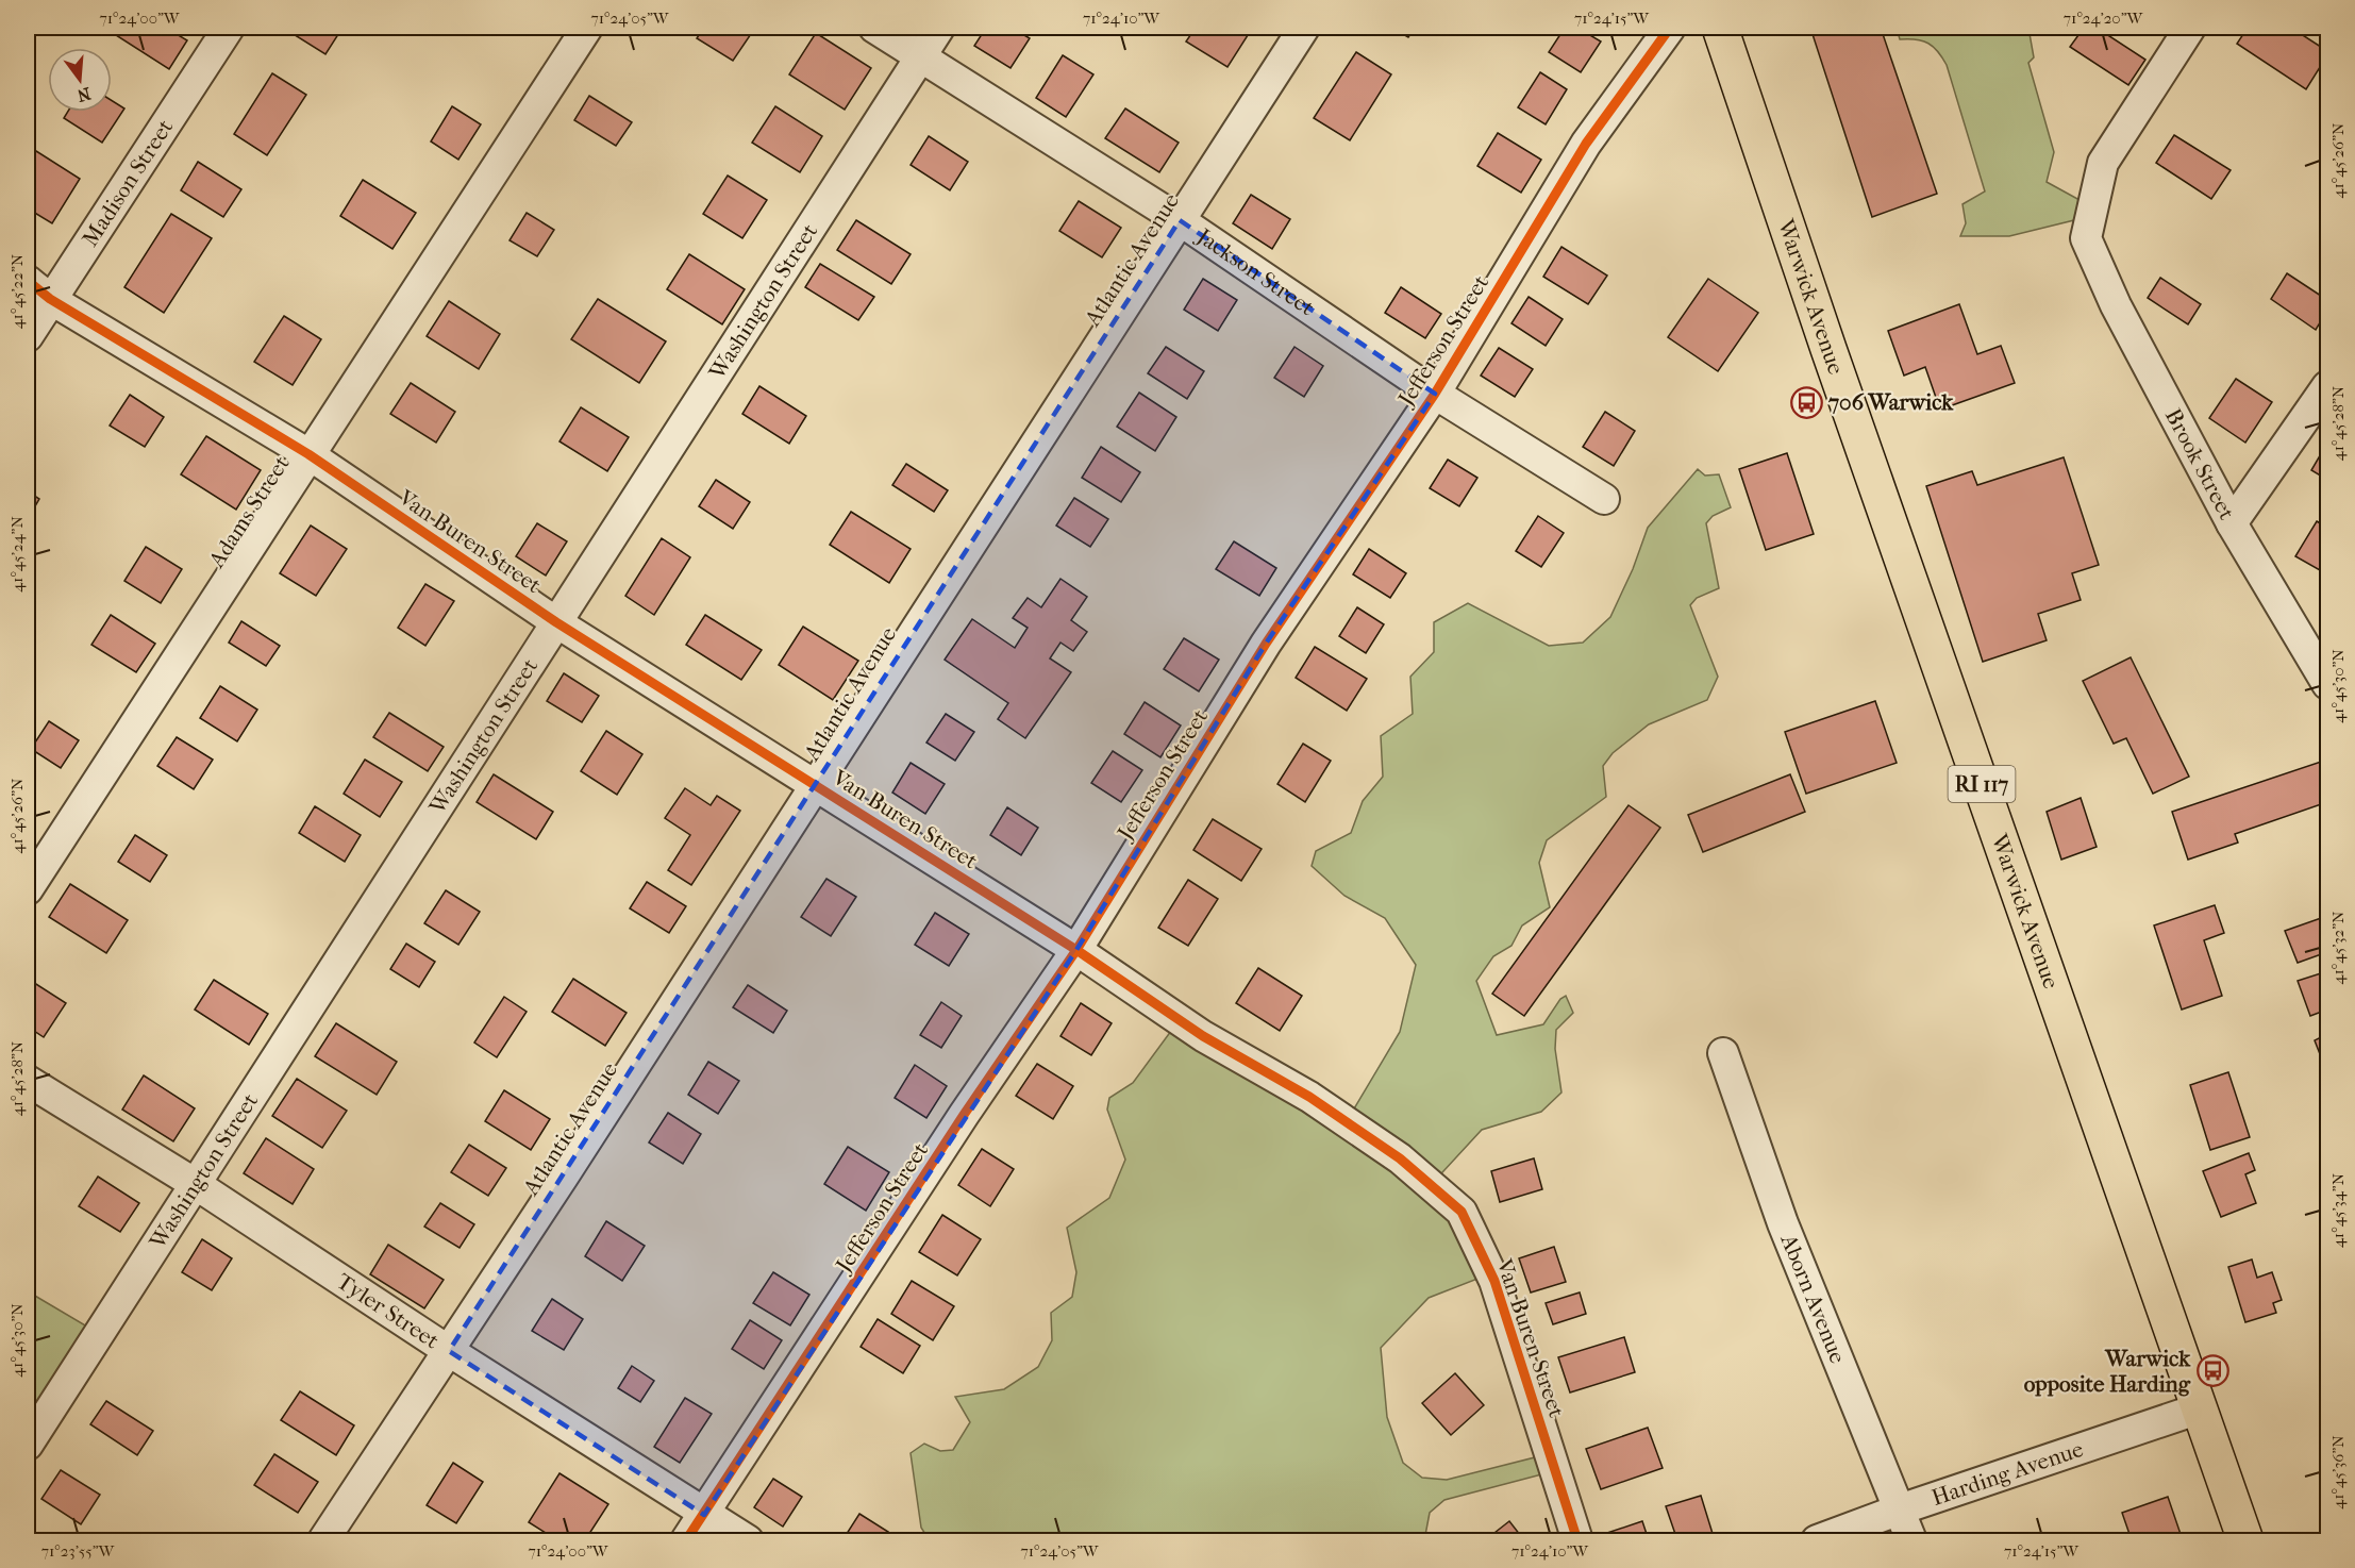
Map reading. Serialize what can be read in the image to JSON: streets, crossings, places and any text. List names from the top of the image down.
{
  "streets": {
    "main road": ["Warwick Avenue", "RI 117"],
    "street": [
      "Madison Street",
      "Atlantic Avenue",
      "Jackson Street",
      "Washington Street",
      "Jefferson Street",
      "Brook Street",
      "Adams Street",
      "Van Buren Street",
      "Aborn Avenue",
      "Tyler Street",
      "Harding Avenue"
    ]
  },
  "crossings": [
    ["Madison Street", "Van Buren Street"],
    ["Atlantic Avenue", "Jackson Street"],
    ["Atlantic Avenue", "Van Buren Street"],
    ["Atlantic Avenue", "Tyler Street"],
    ["Jackson Street", "Washington Street"],
    ["Jackson Street", "Jefferson Street"],
    ["Warwick Avenue", "Harding Avenue"],
    ["Washington Street", "Van Buren Street"],
    ["Washington Street", "Tyler Street"],
    ["Jefferson Street", "Van Buren Street"],
    ["Jefferson Street", "Tyler Street"],
    ["Adams Street", "Van Buren Street"],
    ["Aborn Avenue", "Harding Avenue"]
  ],
  "places": {
    "bus stop": ["706 Warwick", "Warwick opposite Harding"]
  },
  "north": "bottom",
  "coordinates": [
    "71°24'00\"W",
    "71°24'05\"W",
    "71°24'10\"W",
    "71°24'15\"W",
    "71°24'20\"W",
    "41°45'26\"N",
    "41°45'22\"N",
    "41°45'28\"N",
    "41°45'24\"N",
    "41°45'30\"N",
    "41°45'32\"N",
    "41°45'34\"N",
    "41°45'36\"N",
    "71°23'55\"W"
  ]
}
